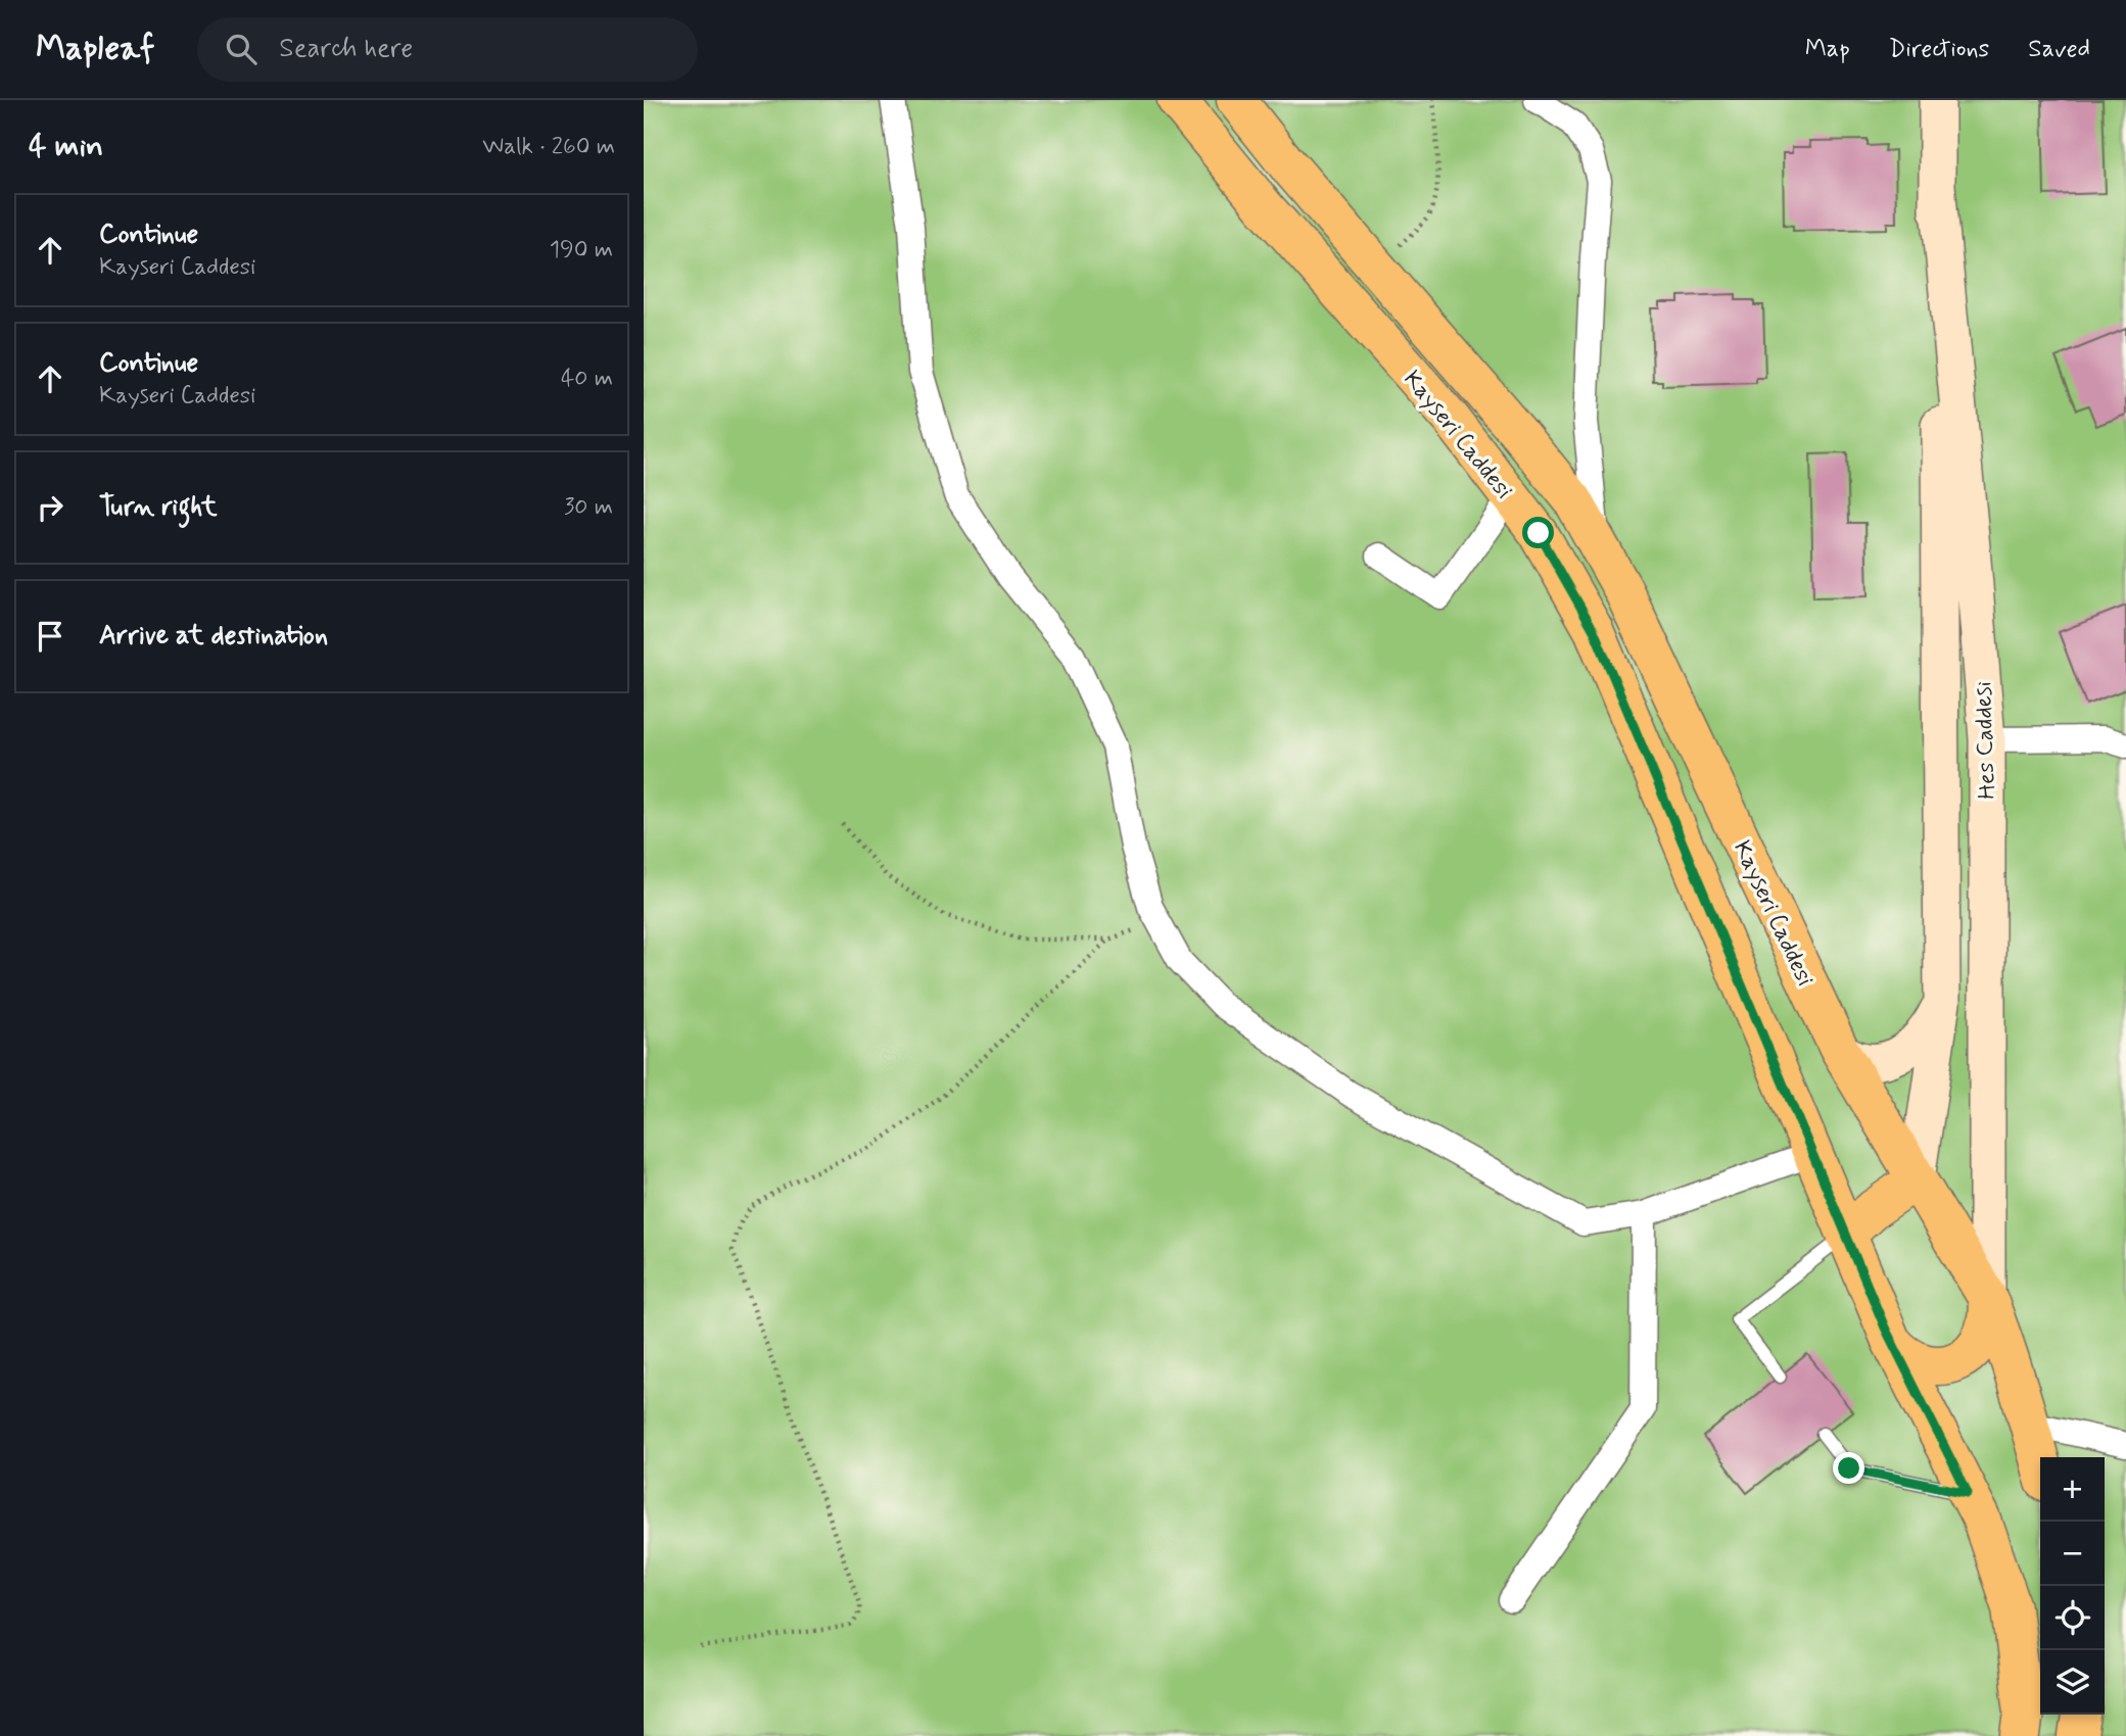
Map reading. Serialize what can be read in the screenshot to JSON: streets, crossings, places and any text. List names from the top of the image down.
{
  "streets": {
    "main road": ["Kayseri Caddesi"],
    "street": ["Hes Caddesi"]
  },
  "crossings": [
    ["Kayseri Caddesi", "Hes Caddesi"]
  ],
  "page": {
    "header": "Mapleaf",
    "search": "Search here",
    "nav": ["Map", "Directions", "Saved"],
    "heading": ["4 min", "Walk · 260 m"],
    "list": [
      ["Continue", "Kayseri Caddesi", "190 m"],
      ["Continue", "Kayseri Caddesi", "40 m"],
      ["Turn right", "30 m"],
      "Arrive at destination"
    ],
    "map_buttons": ["+", "−"]
  }
}
